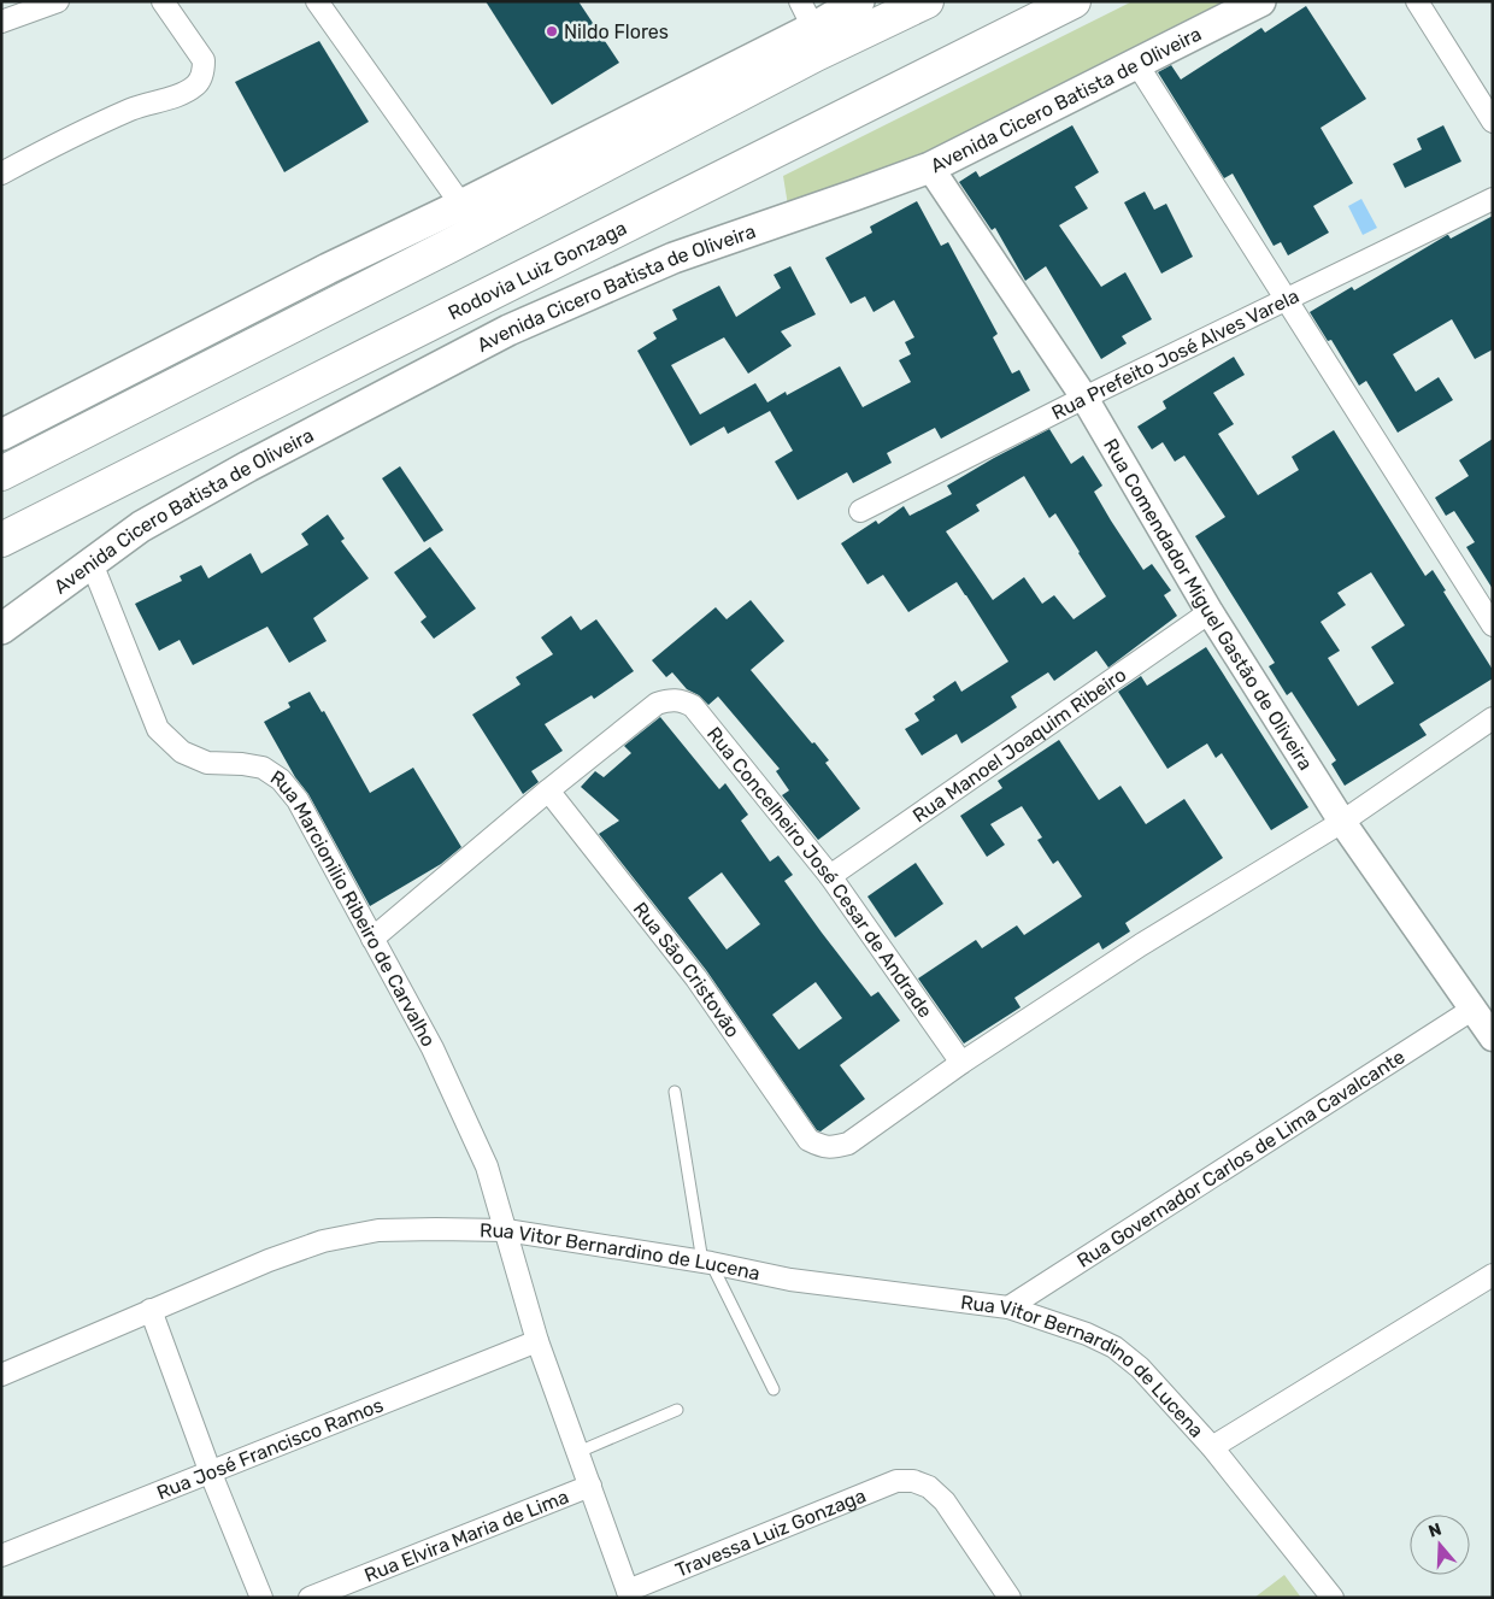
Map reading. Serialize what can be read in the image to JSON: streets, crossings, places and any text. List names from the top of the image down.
{
  "streets": {
    "highway": ["Rodovia Luiz Gonzaga"],
    "main road": ["Avenida Cicero Batista de Oliveira"],
    "street": [
      "Rua Prefeito José Alves Varela",
      "Rua Comendador Miguel Gastão de Oliveira",
      "Rua Manoel Joaquim Ribeiro",
      "Rua Concelheiro José Cesar de Andrade",
      "Rua Marcionilio Ribeiro de Carvalho",
      "Rua São Cristovão",
      "Rua Governador Carlos de Lima Cavalcante",
      "Rua Vitor Bernardino de Lucena",
      "Rua José Francisco Ramos",
      "Travessa Luiz Gonzaga",
      "Rua Elvira Maria de Lima"
    ]
  },
  "crossings": [
    ["Avenida Cicero Batista de Oliveira", "Rua Comendador Miguel Gastão de Oliveira"],
    ["Avenida Cicero Batista de Oliveira", "Rua Marcionilio Ribeiro de Carvalho"],
    ["Rua Prefeito José Alves Varela", "Rua Comendador Miguel Gastão de Oliveira"],
    ["Rua Comendador Miguel Gastão de Oliveira", "Rua Manoel Joaquim Ribeiro"],
    ["Rua Comendador Miguel Gastão de Oliveira", "Rua Governador Carlos de Lima Cavalcante"],
    ["Rua Manoel Joaquim Ribeiro", "Rua Concelheiro José Cesar de Andrade"],
    ["Rua Concelheiro José Cesar de Andrade", "Rua São Cristovão"],
    ["Rua Marcionilio Ribeiro de Carvalho", "Rua Vitor Bernardino de Lucena"],
    ["Rua Marcionilio Ribeiro de Carvalho", "Rua José Francisco Ramos"],
    ["Rua Marcionilio Ribeiro de Carvalho", "Travessa Luiz Gonzaga"],
    ["Rua Marcionilio Ribeiro de Carvalho", "Rua Elvira Maria de Lima"],
    ["Rua Governador Carlos de Lima Cavalcante", "Rua Vitor Bernardino de Lucena"]
  ],
  "places": ["Nildo Flores"],
  "north": "top"
}
